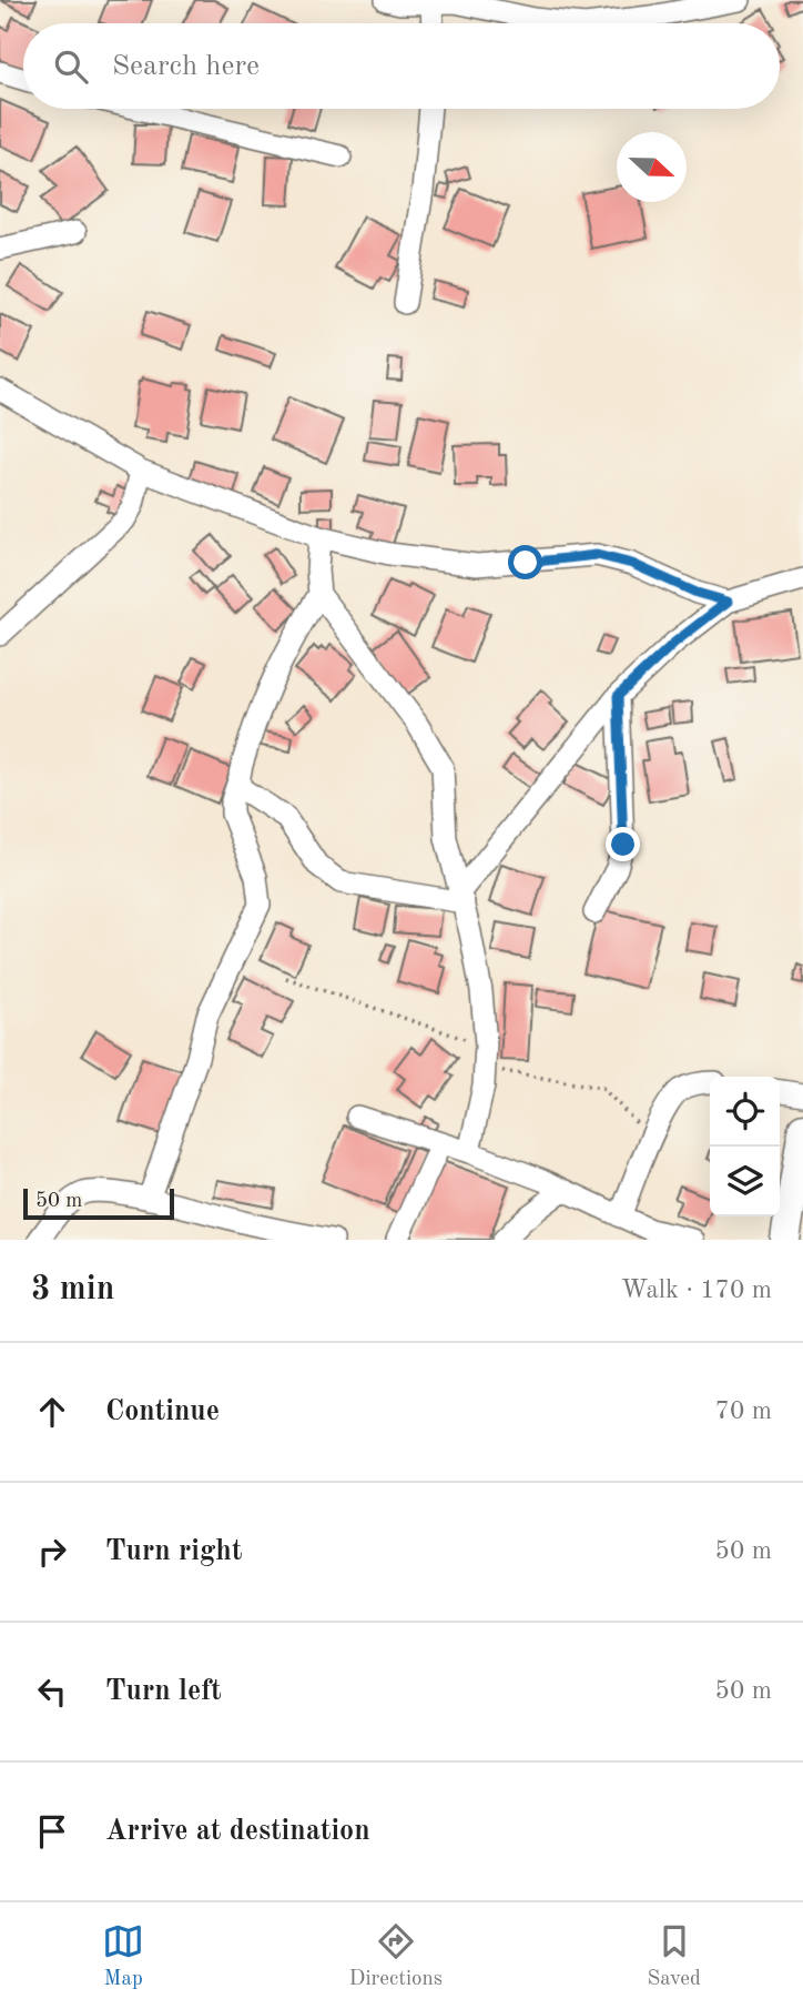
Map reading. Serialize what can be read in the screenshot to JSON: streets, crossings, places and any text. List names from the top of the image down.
{
  "scale_bar": "50 m",
  "north": "right",
  "page": {
    "search": "Search here",
    "scale": "50 m",
    "heading": ["3 min", "Walk · 170 m"],
    "list": [
      ["Continue", "70 m"],
      ["Turn right", "50 m"],
      ["Turn left", "50 m"],
      "Arrive at destination"
    ],
    "nav": ["Map", "Directions", "Saved"]
  }
}
